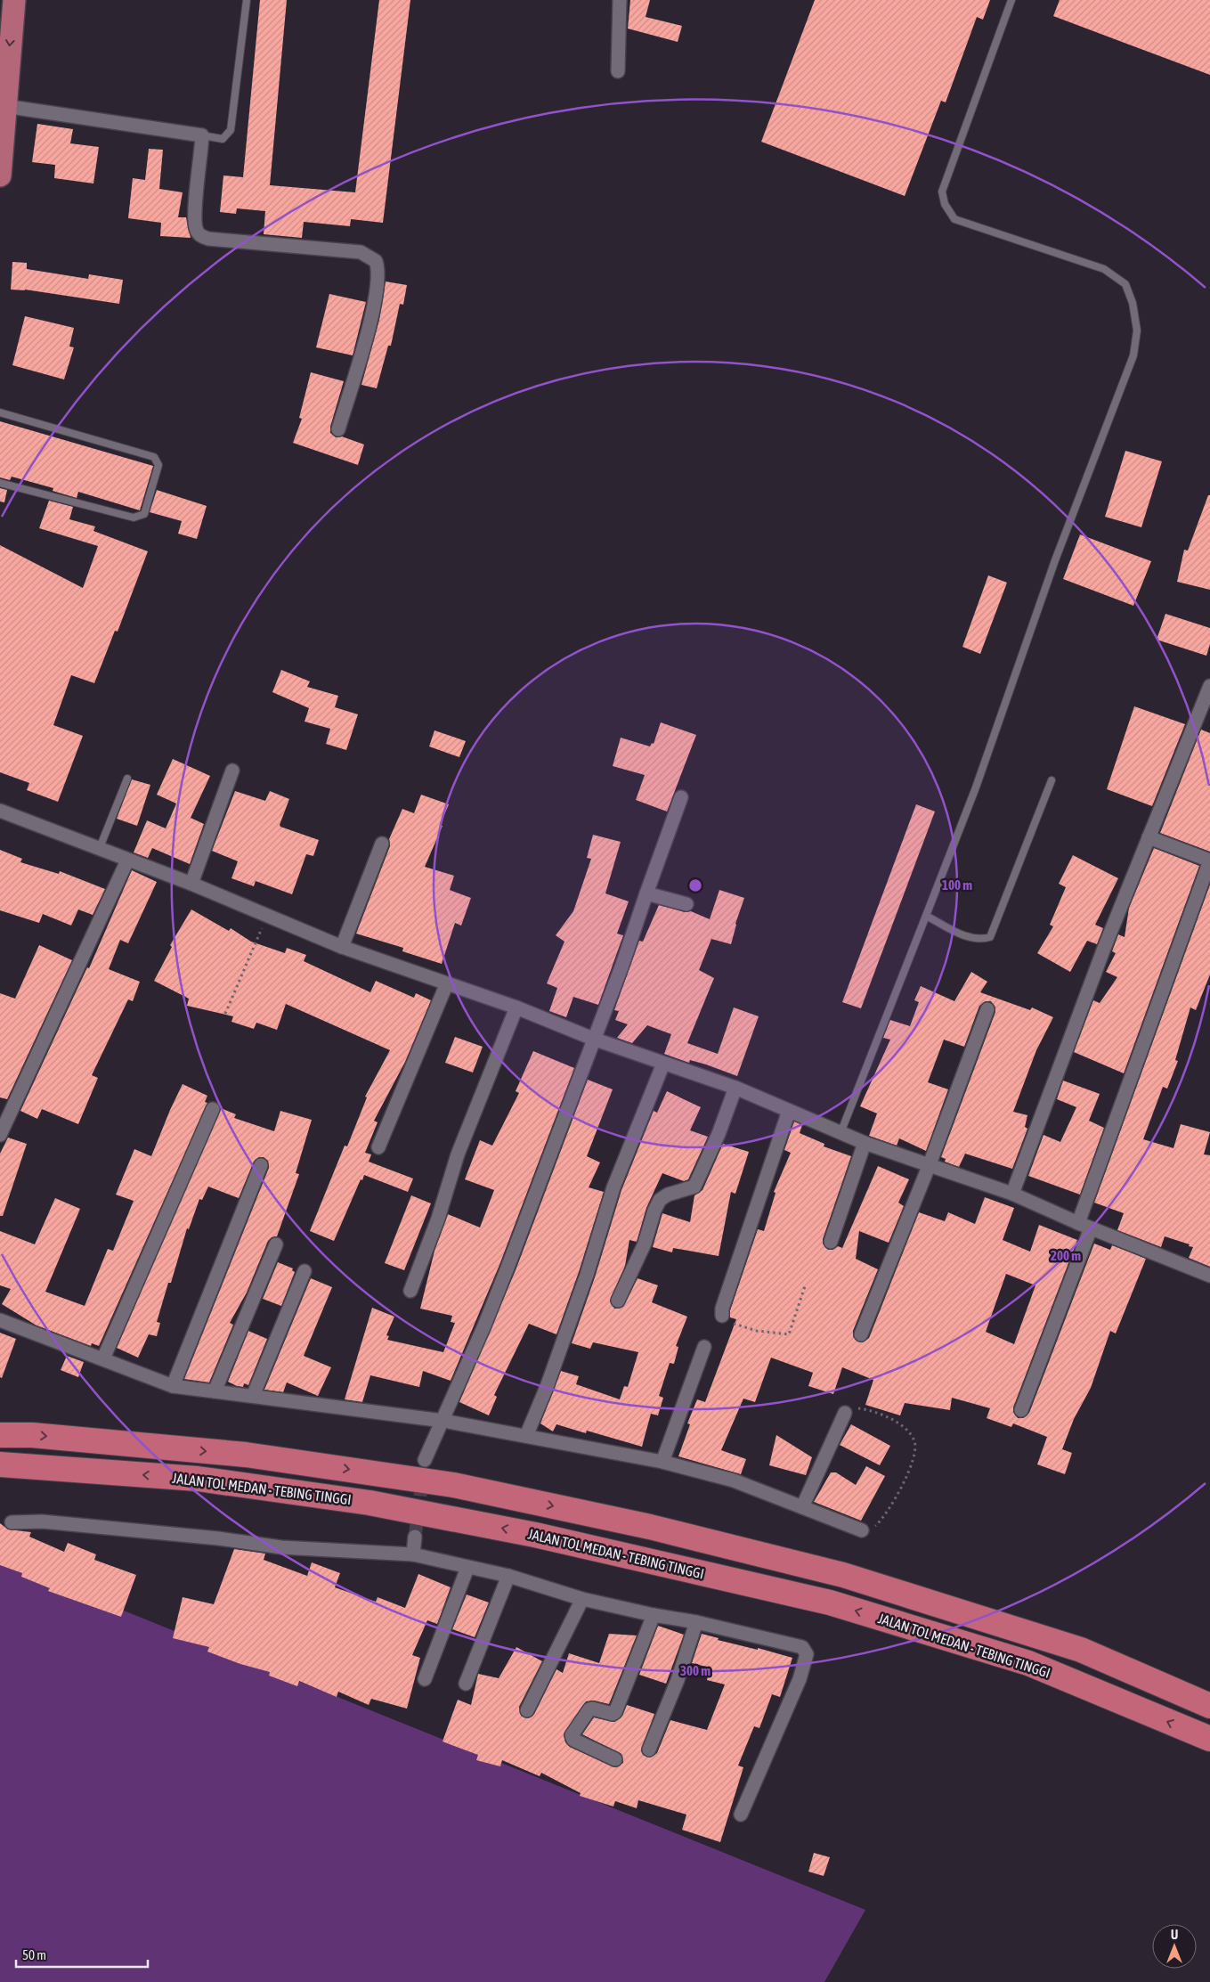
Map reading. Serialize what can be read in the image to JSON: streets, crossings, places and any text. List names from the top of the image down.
{
  "streets": {
    "highway": ["JALAN TOL MEDAN - TEBING TINGGI"]
  },
  "scale_bar": "50 m",
  "north": "top",
  "rings": ["100 m", "200 m", "300 m"]
}
